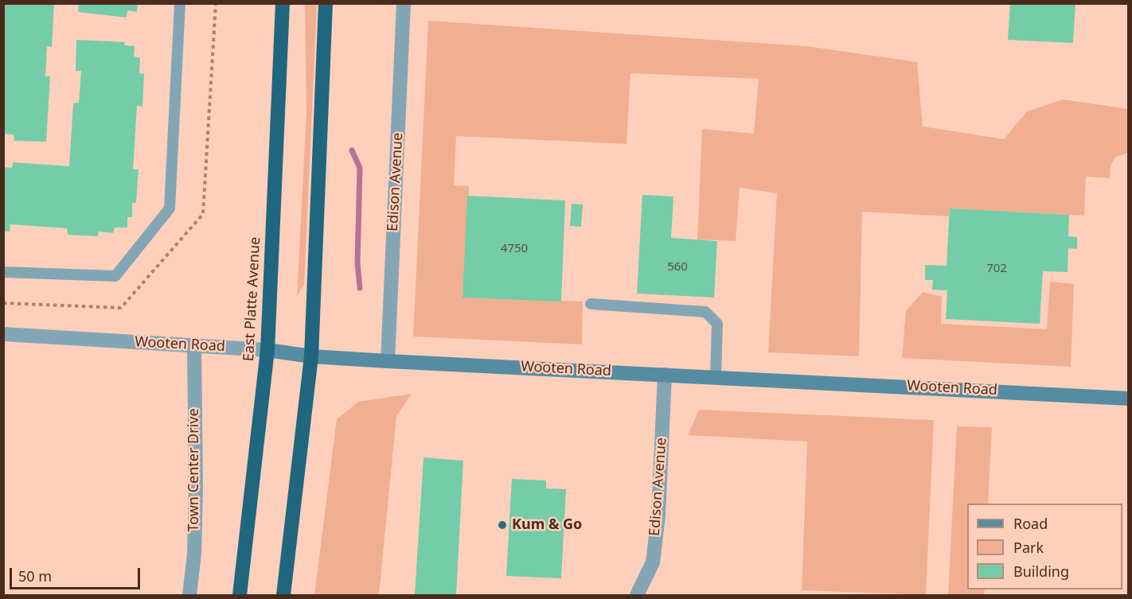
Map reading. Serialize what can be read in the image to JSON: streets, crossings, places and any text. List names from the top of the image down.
{
  "streets": {
    "highway": ["East Platte Avenue"],
    "street": ["Edison Avenue", "Wooten Road", "Town Center Drive"]
  },
  "crossings": [
    ["Edison Avenue", "Wooten Road"],
    ["East Platte Avenue", "Wooten Road"],
    ["Wooten Road", "Town Center Drive"]
  ],
  "places": ["Kum & Go"],
  "house_numbers": ["4750", "560", "702"],
  "legend": ["Road", "Park", "Building"],
  "scale_bar": "50 m"
}
